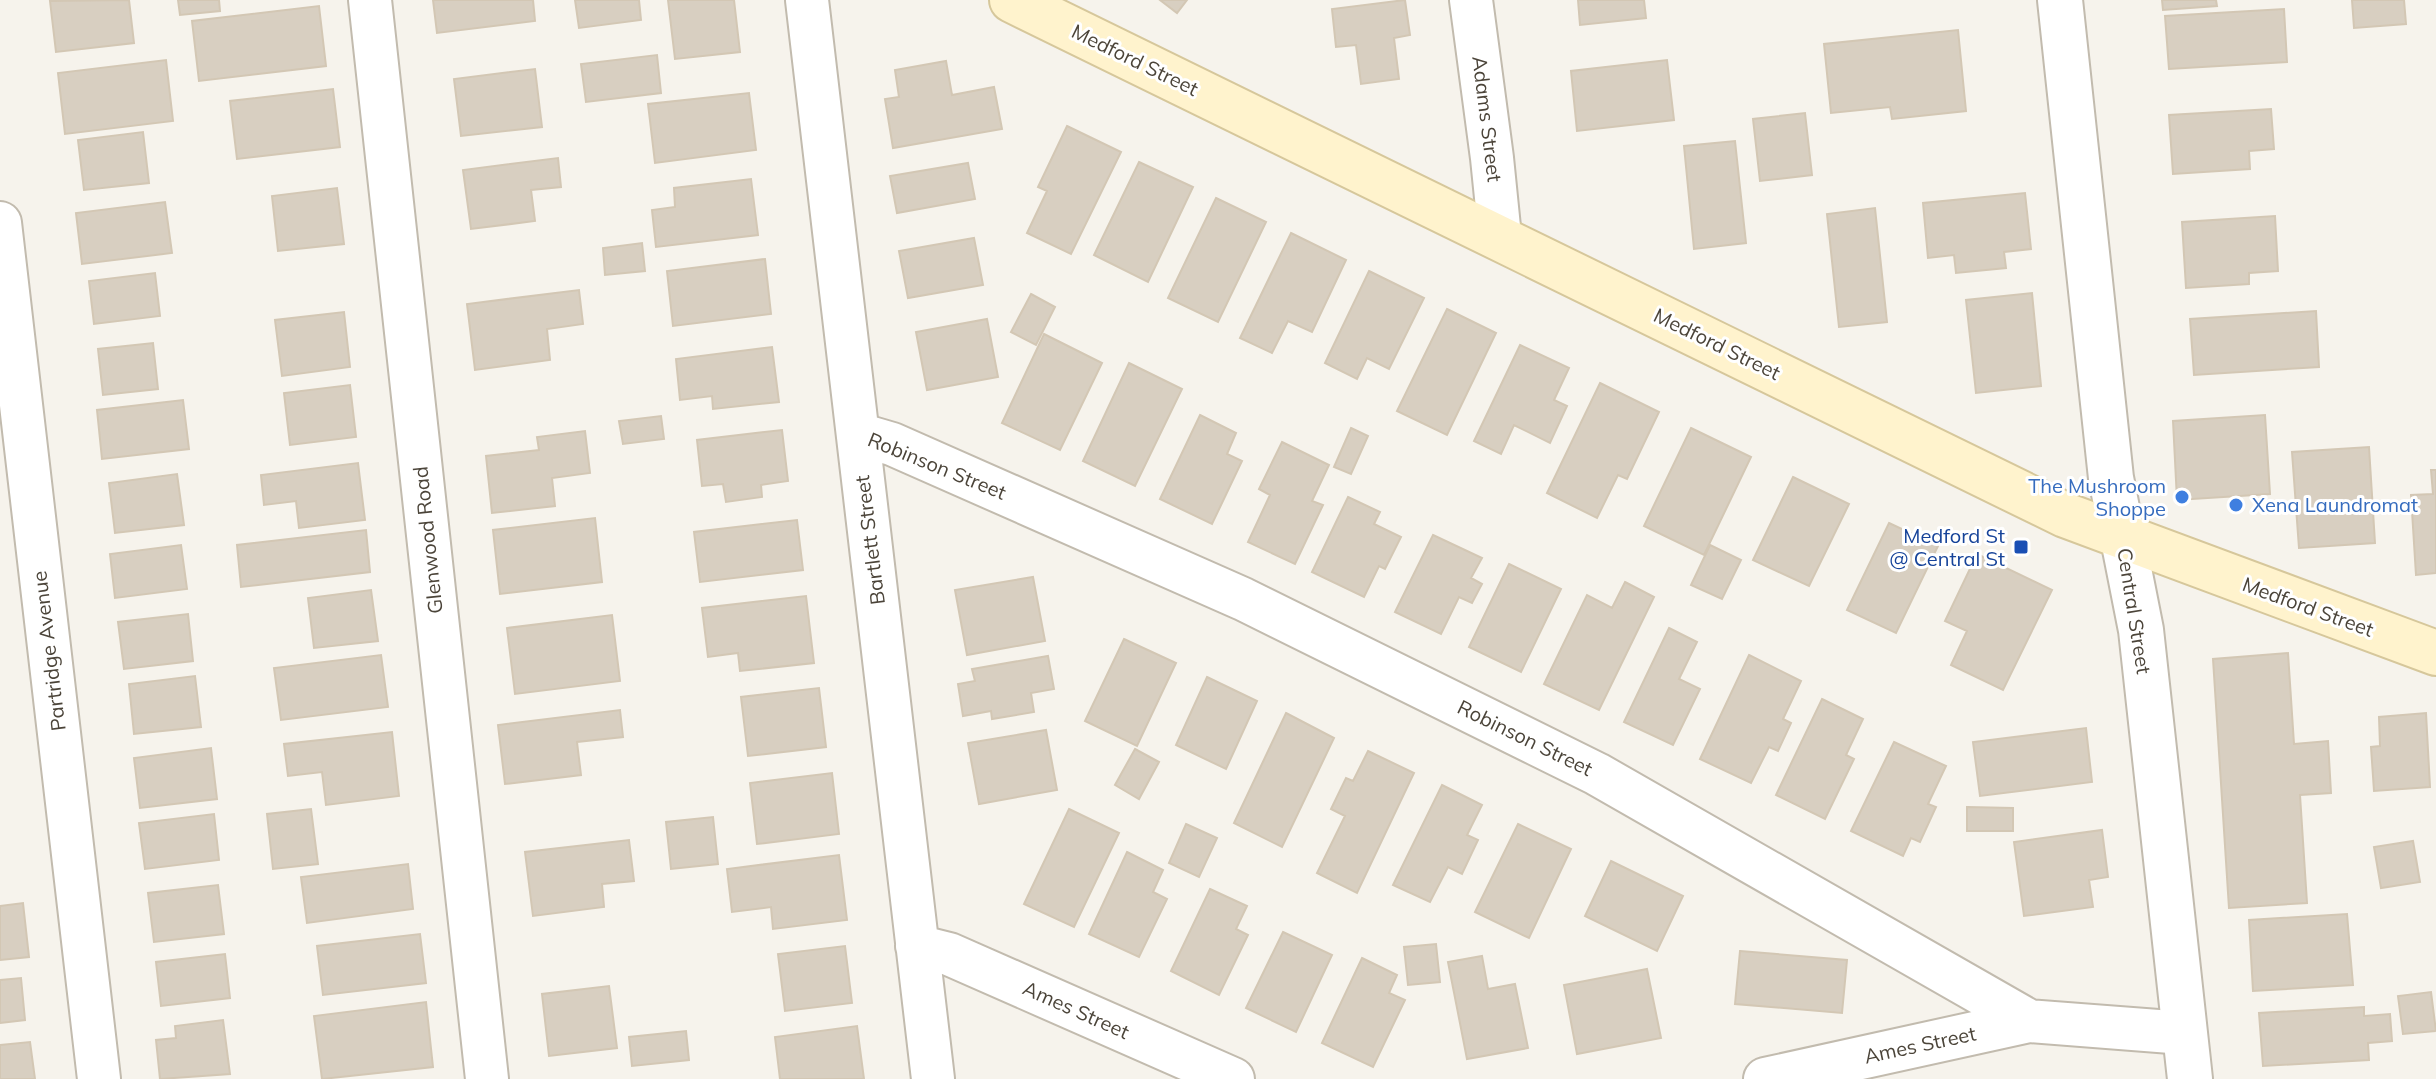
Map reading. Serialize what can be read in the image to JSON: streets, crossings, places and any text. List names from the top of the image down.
{
  "streets": {
    "main road": ["Medford Street"],
    "street": [
      "Adams Street",
      "Robinson Street",
      "Glenwood Road",
      "Bartlett Street",
      "Central Street",
      "Partridge Avenue",
      "Ames Street"
    ]
  },
  "crossings": [
    ["Medford Street", "Adams Street"],
    ["Medford Street", "Central Street"],
    ["Robinson Street", "Bartlett Street"],
    ["Robinson Street", "Central Street"],
    ["Robinson Street", "Ames Street"],
    ["Bartlett Street", "Ames Street"]
  ],
  "places": {
    "other": ["The Mushroom Shoppe", "Xena Laundromat"],
    "transit": ["Medford St @ Central St"]
  }
}
